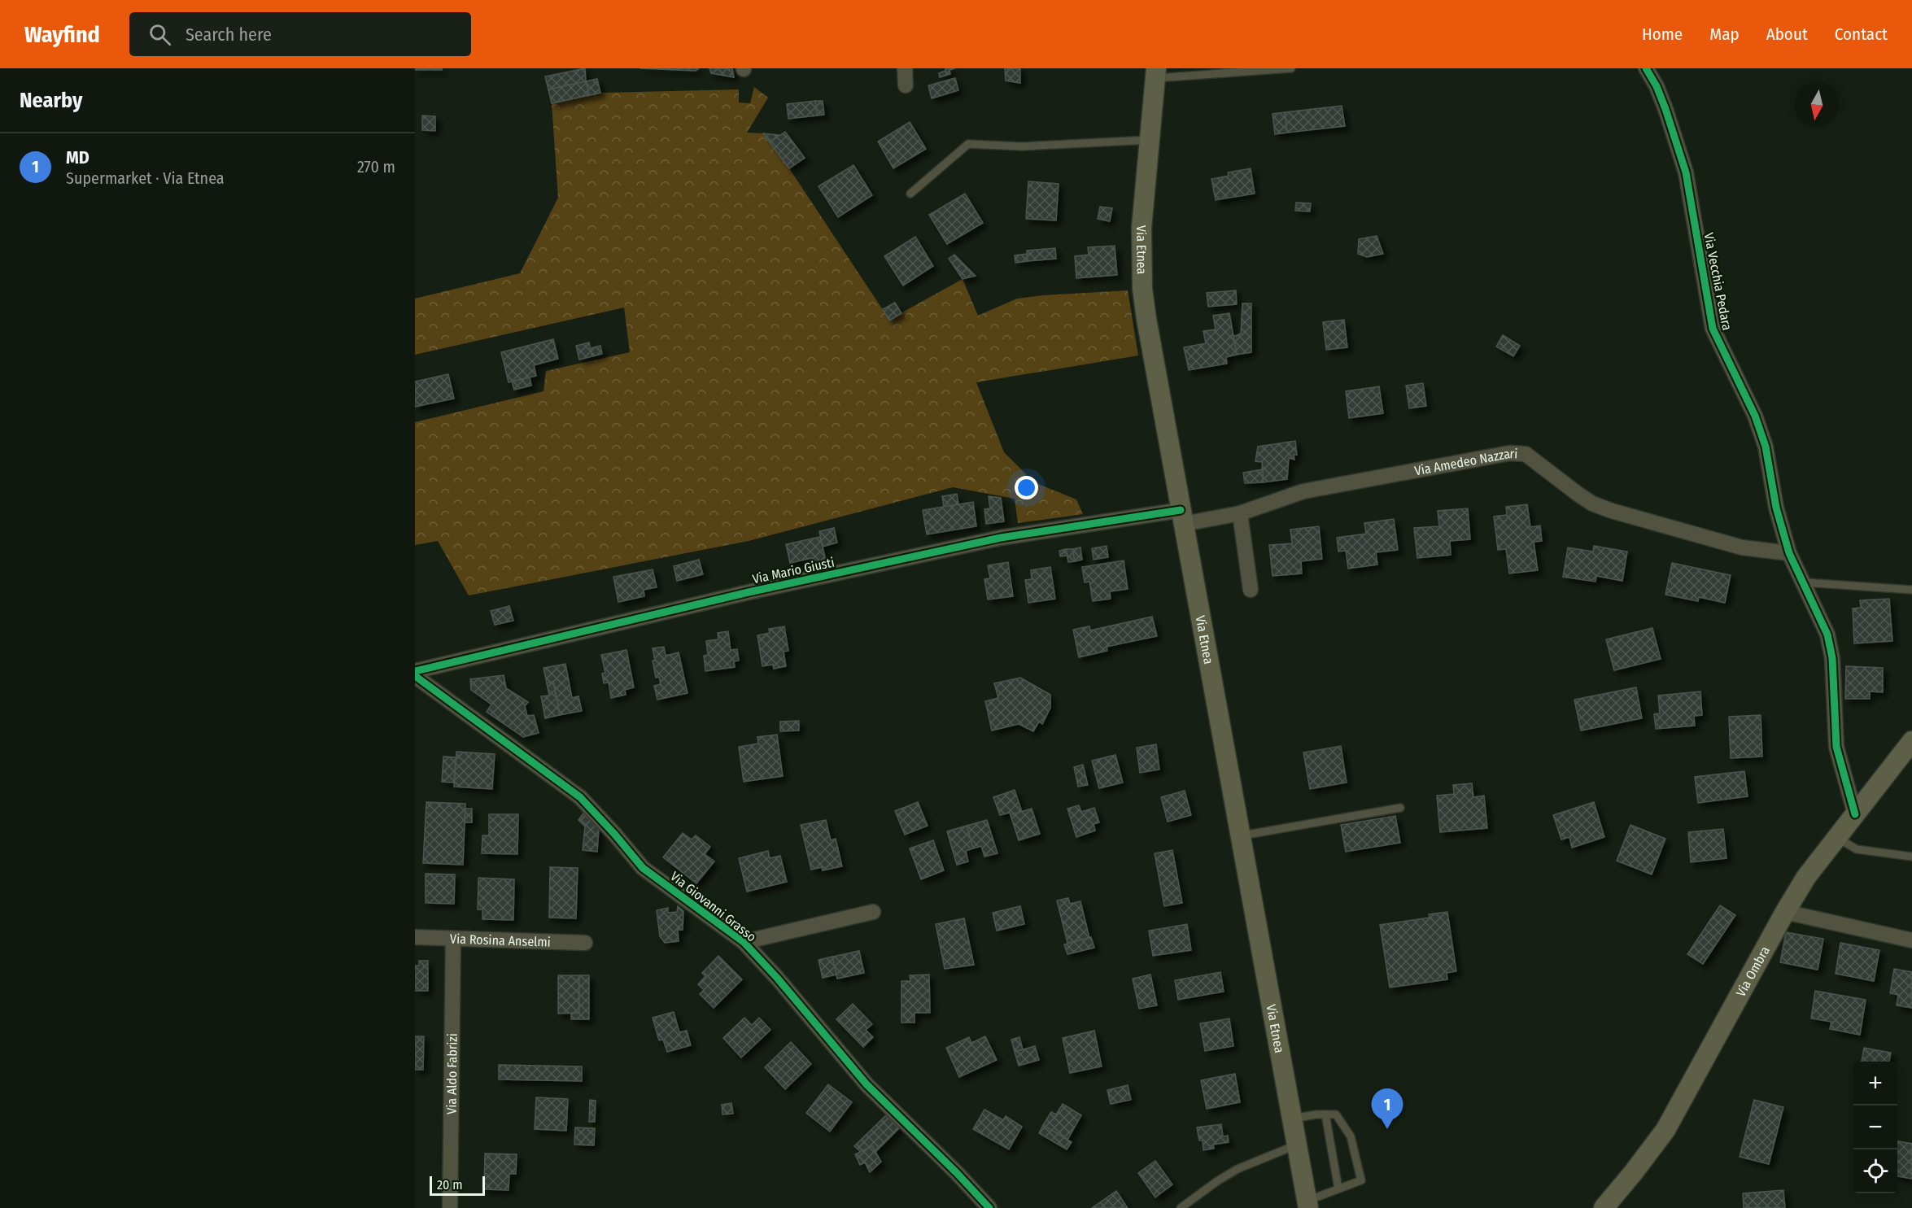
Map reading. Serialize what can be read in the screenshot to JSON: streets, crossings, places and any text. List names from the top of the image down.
{
  "streets": {
    "main road": ["Via Etnea", "Via Ombra"],
    "street": [
      "Via Vecchia Pedara",
      "Via Amedeo Nazzari",
      "Via Mario Giusti",
      "Via Giovanni Grasso",
      "Via Rosina Anselmi",
      "Via Aldo Fabrizi"
    ]
  },
  "crossings": [
    ["Via Etnea", "Via Amedeo Nazzari"],
    ["Via Etnea", "Via Mario Giusti"],
    ["Via Vecchia Pedara", "Via Amedeo Nazzari"],
    ["Via Vecchia Pedara", "Via Ombra"],
    ["Via Amedeo Nazzari", "Via Mario Giusti"],
    ["Via Rosina Anselmi", "Via Aldo Fabrizi"]
  ],
  "scale_bar": "20 m",
  "north": "bottom",
  "page": {
    "header": "Wayfind",
    "search": "Search here",
    "nav": [
      "Home",
      "Map",
      "About",
      "Contact"
    ],
    "heading": "Nearby",
    "list": [
      {
        "mark": "1",
        "name": "MD",
        "note": "Supermarket · Via Etnea",
        "value": "270 m"
      }
    ],
    "map_buttons": ["+", "−"],
    "pins": "1",
    "scale": "20 m"
  }
}
